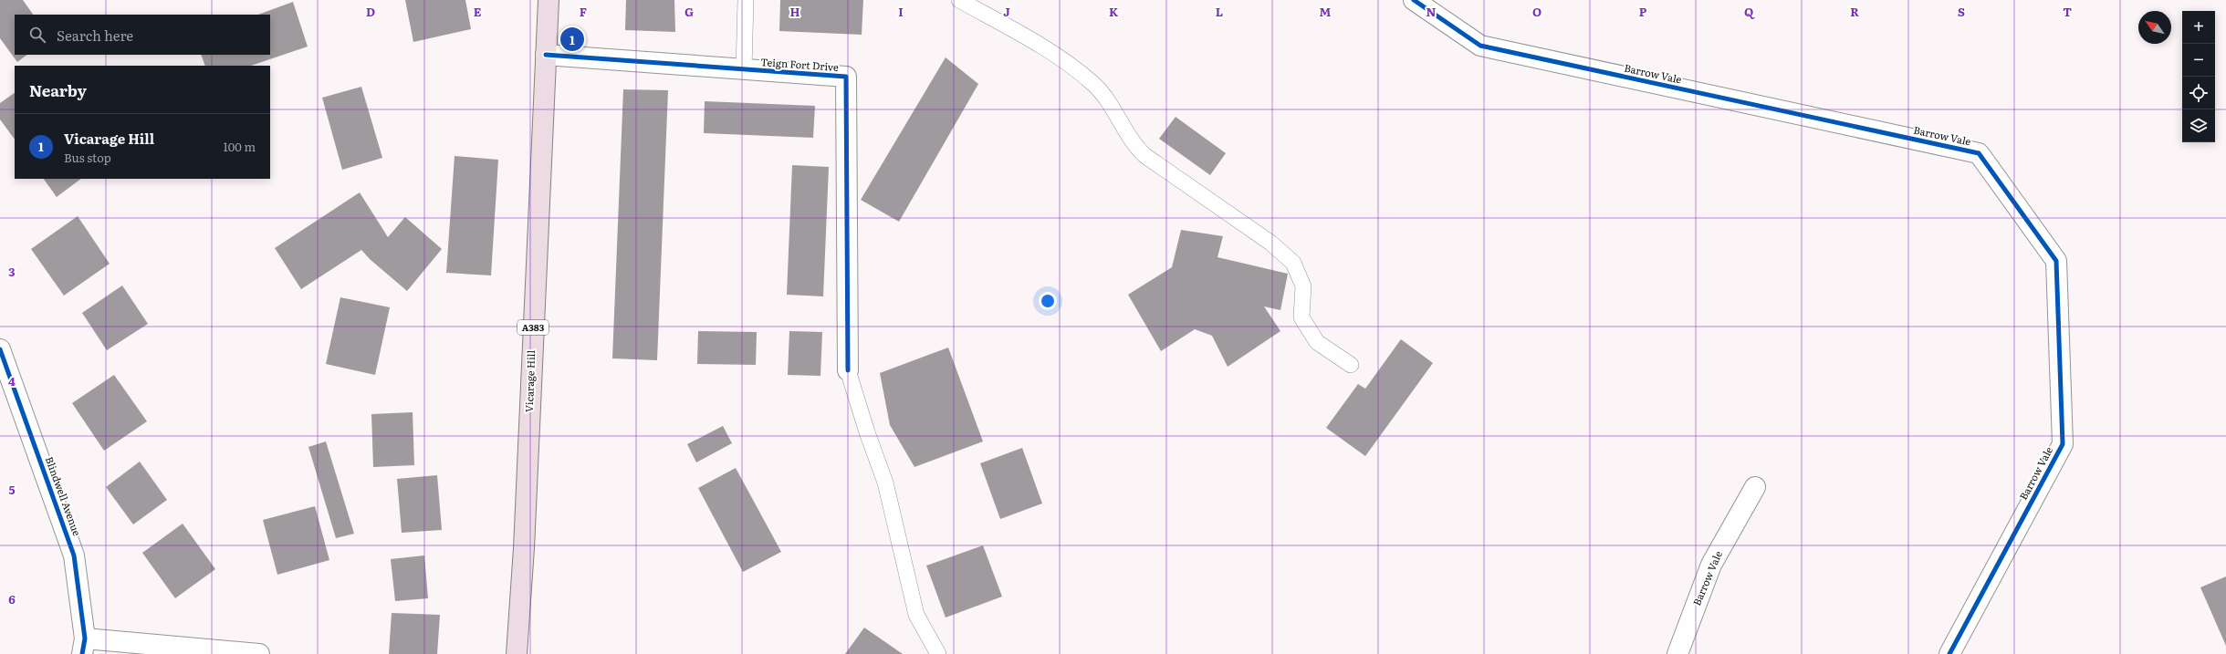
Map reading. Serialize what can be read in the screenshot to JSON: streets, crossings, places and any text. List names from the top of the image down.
{
  "streets": {
    "main road": ["A383", "Vicarage Hill"],
    "street": ["Teign Fort Drive", "Barrow Vale", "Blindwell Avenue"]
  },
  "crossings": [
    ["Teign Fort Drive", "Vicarage Hill"]
  ],
  "north": "top left",
  "page": {
    "map_buttons": ["+", "−"],
    "search": "Search here",
    "pins": "1",
    "heading": "Nearby",
    "list": [
      {
        "mark": "1",
        "name": "Vicarage Hill",
        "note": "Bus stop",
        "value": "100 m"
      }
    ]
  },
  "grid": {
    "columns": [
      "D",
      "E",
      "F",
      "G",
      "H",
      "I",
      "J",
      "K",
      "L",
      "M",
      "N",
      "O",
      "P",
      "Q",
      "R",
      "S",
      "T"
    ],
    "rows": [
      "3",
      "4",
      "5",
      "6"
    ]
  }
}
